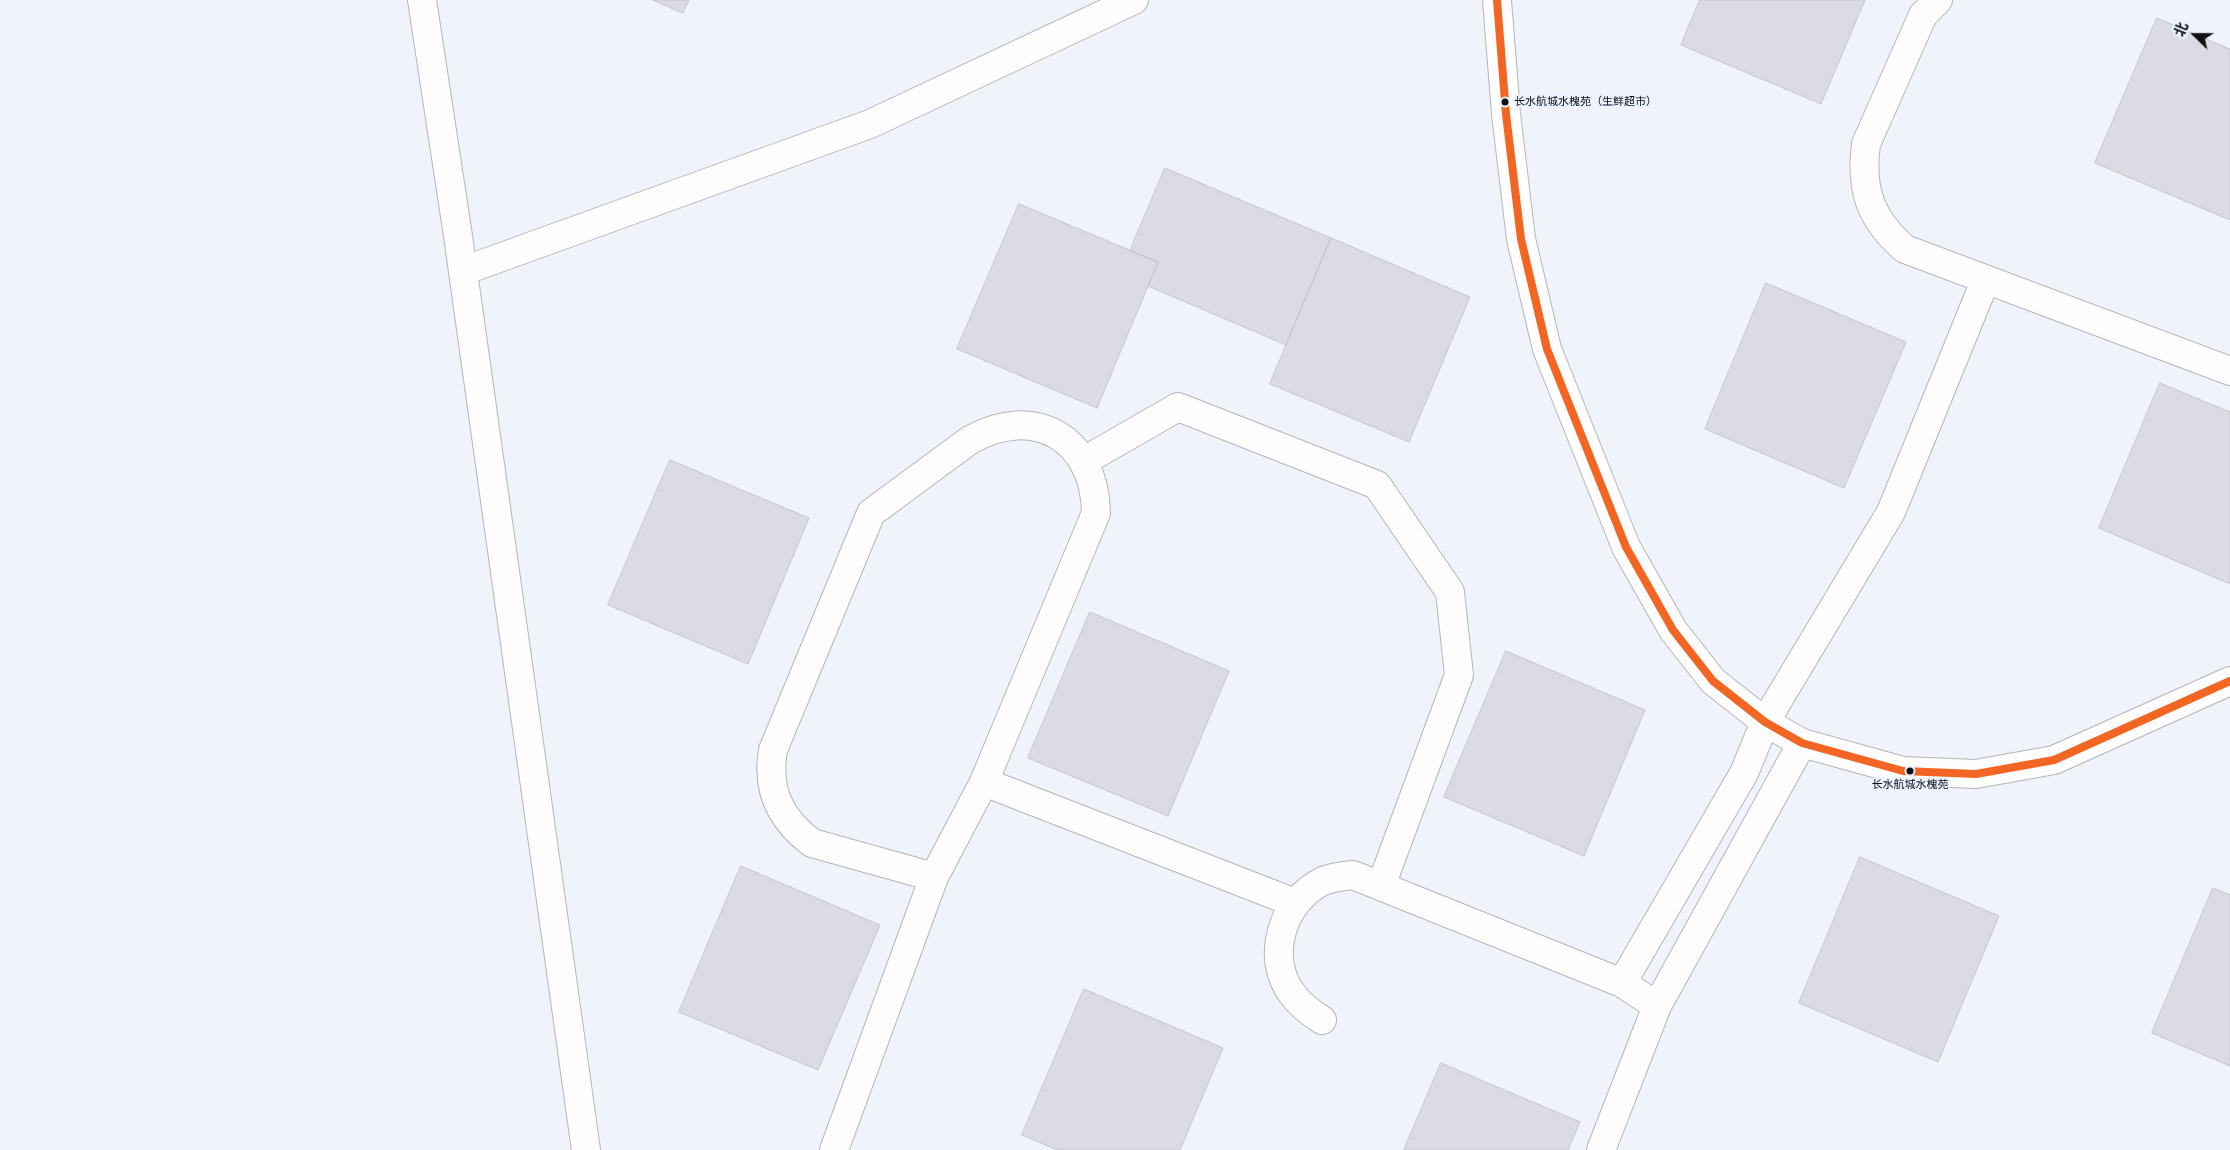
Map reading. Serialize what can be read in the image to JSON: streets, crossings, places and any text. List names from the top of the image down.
{
  "places": ["长水航城水槐苑（生鲜超市）", "长水航城水槐苑"],
  "north": "left"
}
